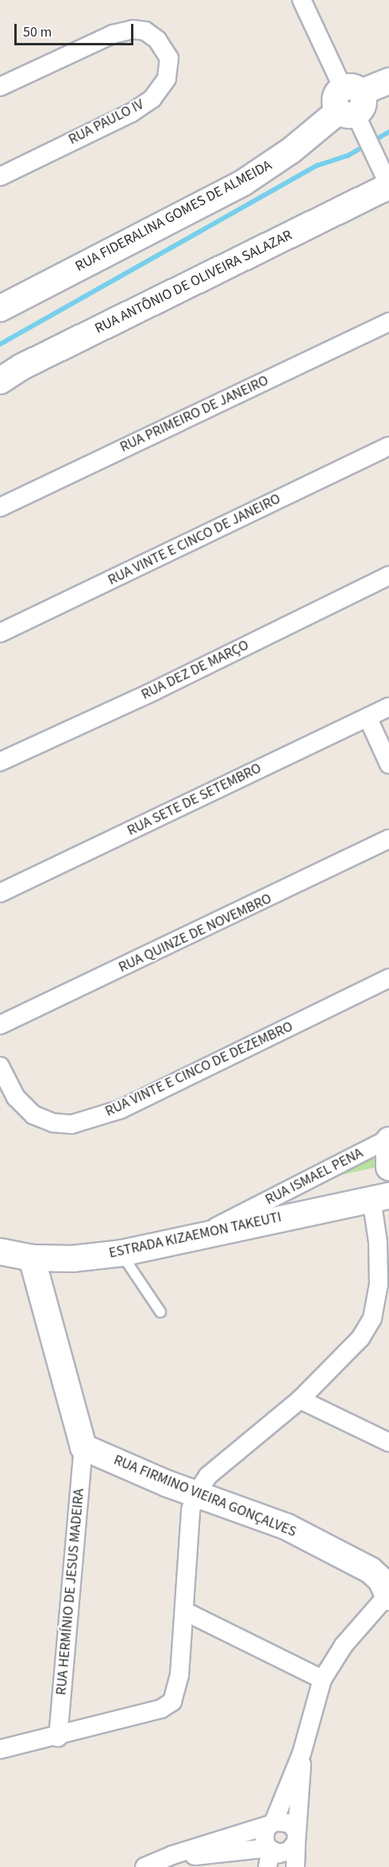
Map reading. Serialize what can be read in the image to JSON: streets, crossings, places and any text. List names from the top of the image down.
{
  "streets": {
    "street": [
      "RUA PAULO IV",
      "RUA FIDERALINA GOMES DE ALMEIDA",
      "RUA ANTÔNIO DE OLIVEIRA SALAZAR",
      "RUA PRIMEIRO DE JANEIRO",
      "RUA VINTE E CINCO DE JANEIRO",
      "RUA DEZ DE MARÇO",
      "RUA SETE DE SETEMBRO",
      "RUA QUINZE DE NOVEMBRO",
      "RUA VINTE E CINCO DE DEZEMBRO",
      "RUA ISMAEL PENA",
      "ESTRADA KIZAEMON TAKEUTI",
      "RUA FIRMINO VIEIRA GONÇALVES",
      "RUA HERMÍNIO DE JESUS MADEIRA"
    ]
  },
  "crossings": [
    ["RUA ISMAEL PENA", "ESTRADA KIZAEMON TAKEUTI"],
    ["RUA FIRMINO VIEIRA GONÇALVES", "RUA HERMÍNIO DE JESUS MADEIRA"]
  ],
  "scale_bar": "50 m"
}
